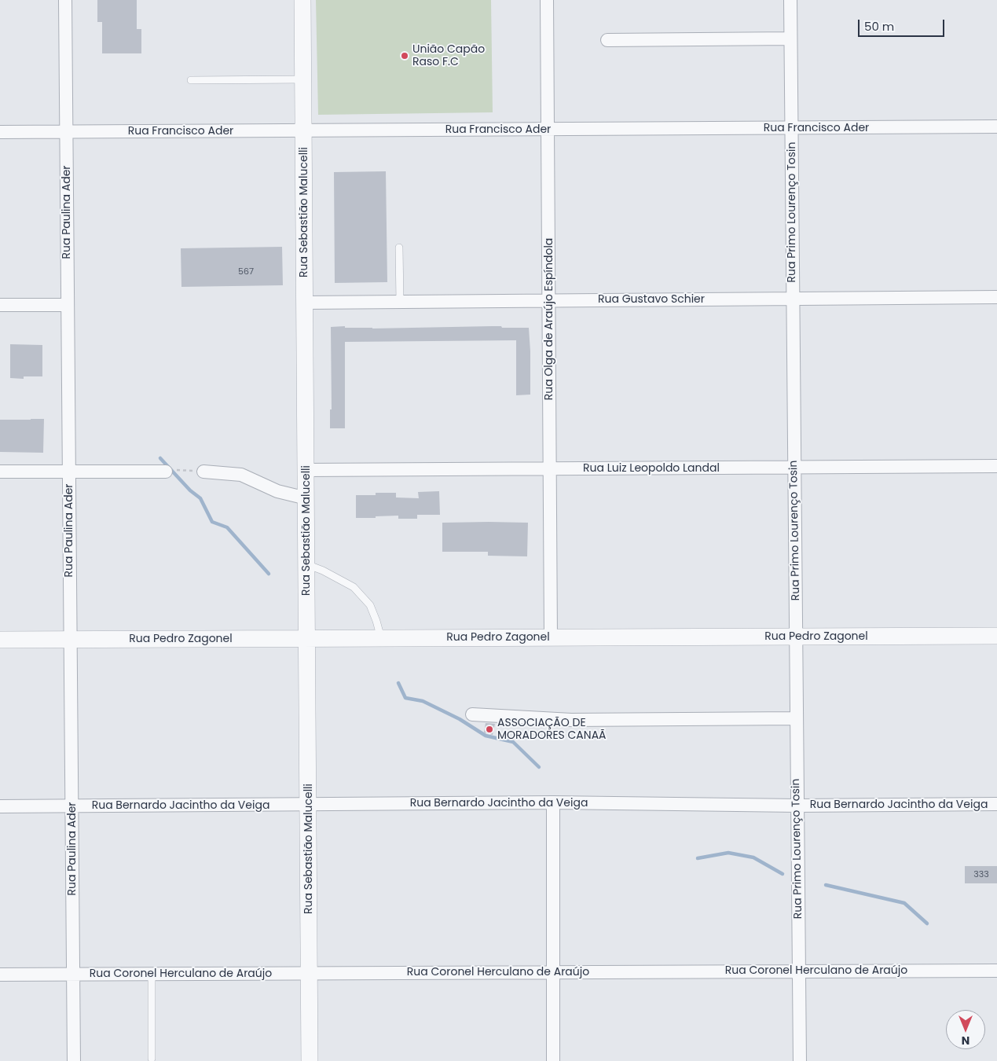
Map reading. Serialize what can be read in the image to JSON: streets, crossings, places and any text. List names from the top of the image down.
{
  "streets": {
    "street": [
      "Rua Francisco Ader",
      "Rua Paulina Ader",
      "Rua Sebastião Malucelli",
      "Rua Primo Lourenço Tosin",
      "Rua Gustavo Schier",
      "Rua Olga de Araújo Espíndola",
      "Rua Luiz Leopoldo Landal",
      "Rua Pedro Zagonel",
      "Rua Bernardo Jacintho da Veiga",
      "Rua Coronel Herculano de Araújo"
    ]
  },
  "crossings": [
    ["Rua Francisco Ader", "Rua Paulina Ader"],
    ["Rua Francisco Ader", "Rua Sebastião Malucelli"],
    ["Rua Francisco Ader", "Rua Primo Lourenço Tosin"],
    ["Rua Francisco Ader", "Rua Olga de Araújo Espíndola"],
    ["Rua Paulina Ader", "Rua Pedro Zagonel"],
    ["Rua Paulina Ader", "Rua Bernardo Jacintho da Veiga"],
    ["Rua Paulina Ader", "Rua Coronel Herculano de Araújo"],
    ["Rua Sebastião Malucelli", "Rua Gustavo Schier"],
    ["Rua Sebastião Malucelli", "Rua Luiz Leopoldo Landal"],
    ["Rua Sebastião Malucelli", "Rua Pedro Zagonel"],
    ["Rua Sebastião Malucelli", "Rua Bernardo Jacintho da Veiga"],
    ["Rua Sebastião Malucelli", "Rua Coronel Herculano de Araújo"],
    ["Rua Primo Lourenço Tosin", "Rua Gustavo Schier"],
    ["Rua Primo Lourenço Tosin", "Rua Luiz Leopoldo Landal"],
    ["Rua Primo Lourenço Tosin", "Rua Pedro Zagonel"],
    ["Rua Primo Lourenço Tosin", "Rua Bernardo Jacintho da Veiga"],
    ["Rua Primo Lourenço Tosin", "Rua Coronel Herculano de Araújo"],
    ["Rua Gustavo Schier", "Rua Olga de Araújo Espíndola"],
    ["Rua Olga de Araújo Espíndola", "Rua Luiz Leopoldo Landal"],
    ["Rua Olga de Araújo Espíndola", "Rua Pedro Zagonel"]
  ],
  "places": ["União Capão Raso F.C", "ASSOCIAÇÃO DE MORADORES CANAÃ"],
  "house_numbers": ["567", "333"],
  "scale_bar": "50 m",
  "north": "bottom"
}
